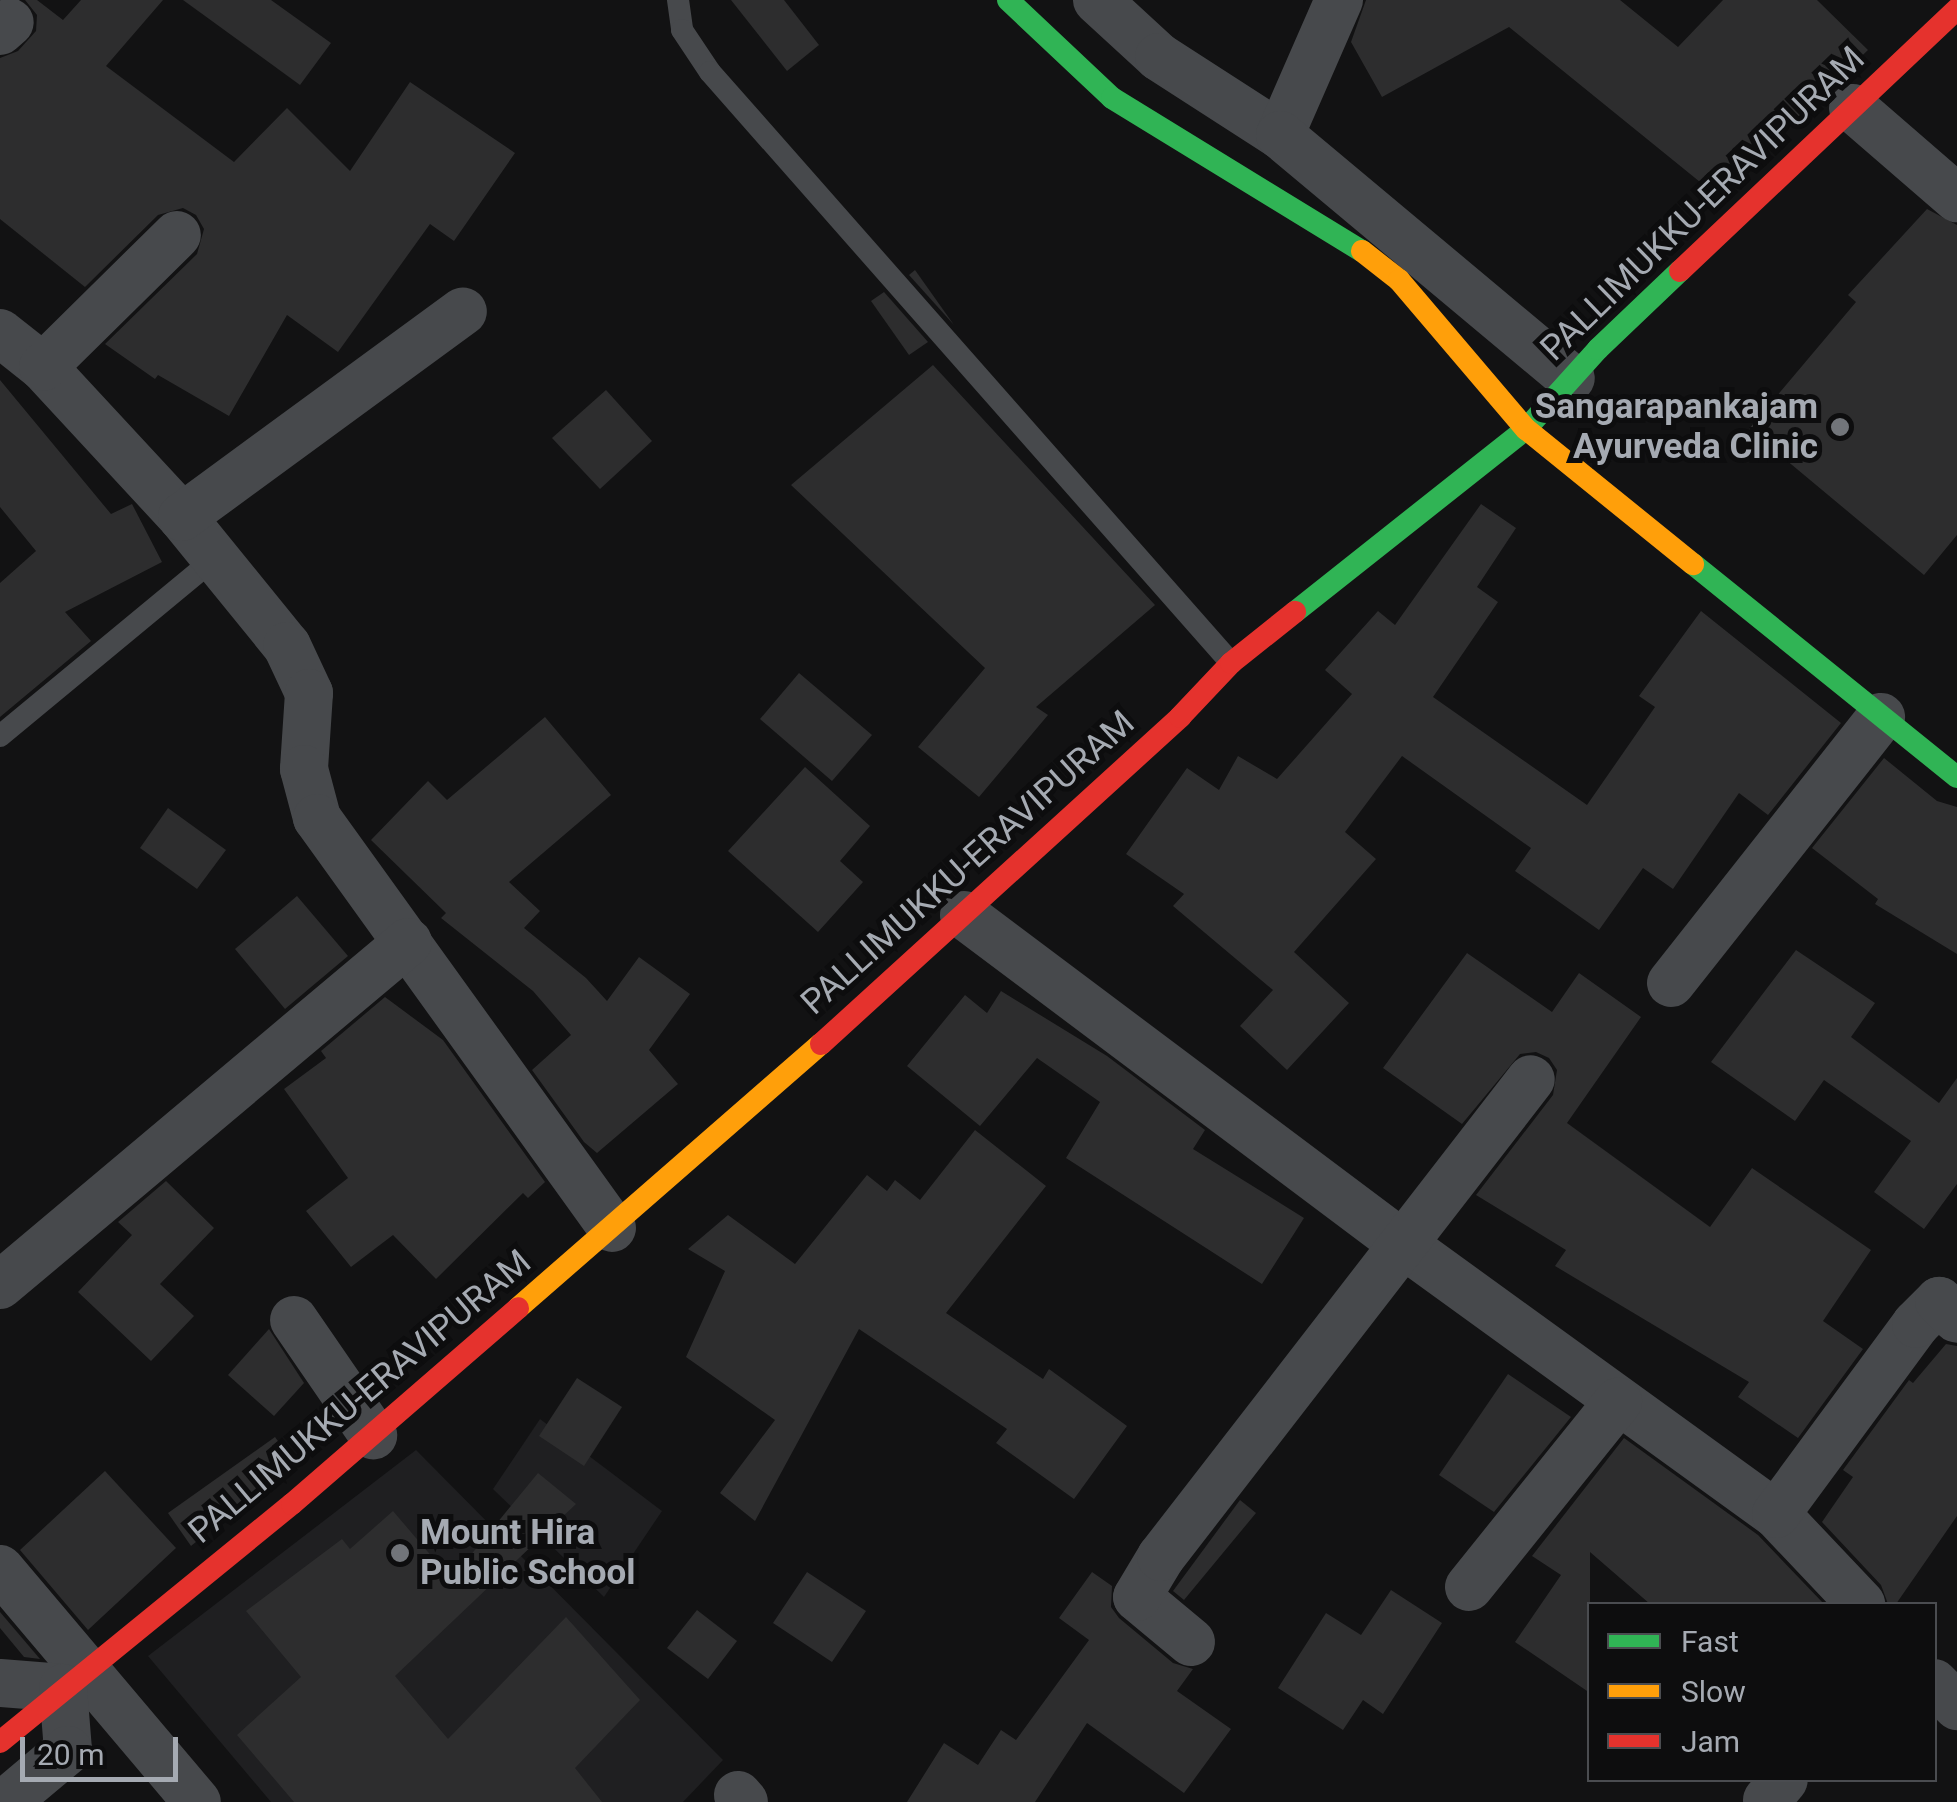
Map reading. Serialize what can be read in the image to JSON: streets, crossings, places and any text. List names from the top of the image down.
{
  "streets": {
    "main road": ["PALLIMUKKU-ERAVIPURAM"]
  },
  "places": ["Sangarapankajam Ayurveda Clinic", "Mount Hira Public School"],
  "legend": ["Fast", "Slow", "Jam"],
  "scale_bar": "20 m"
}
